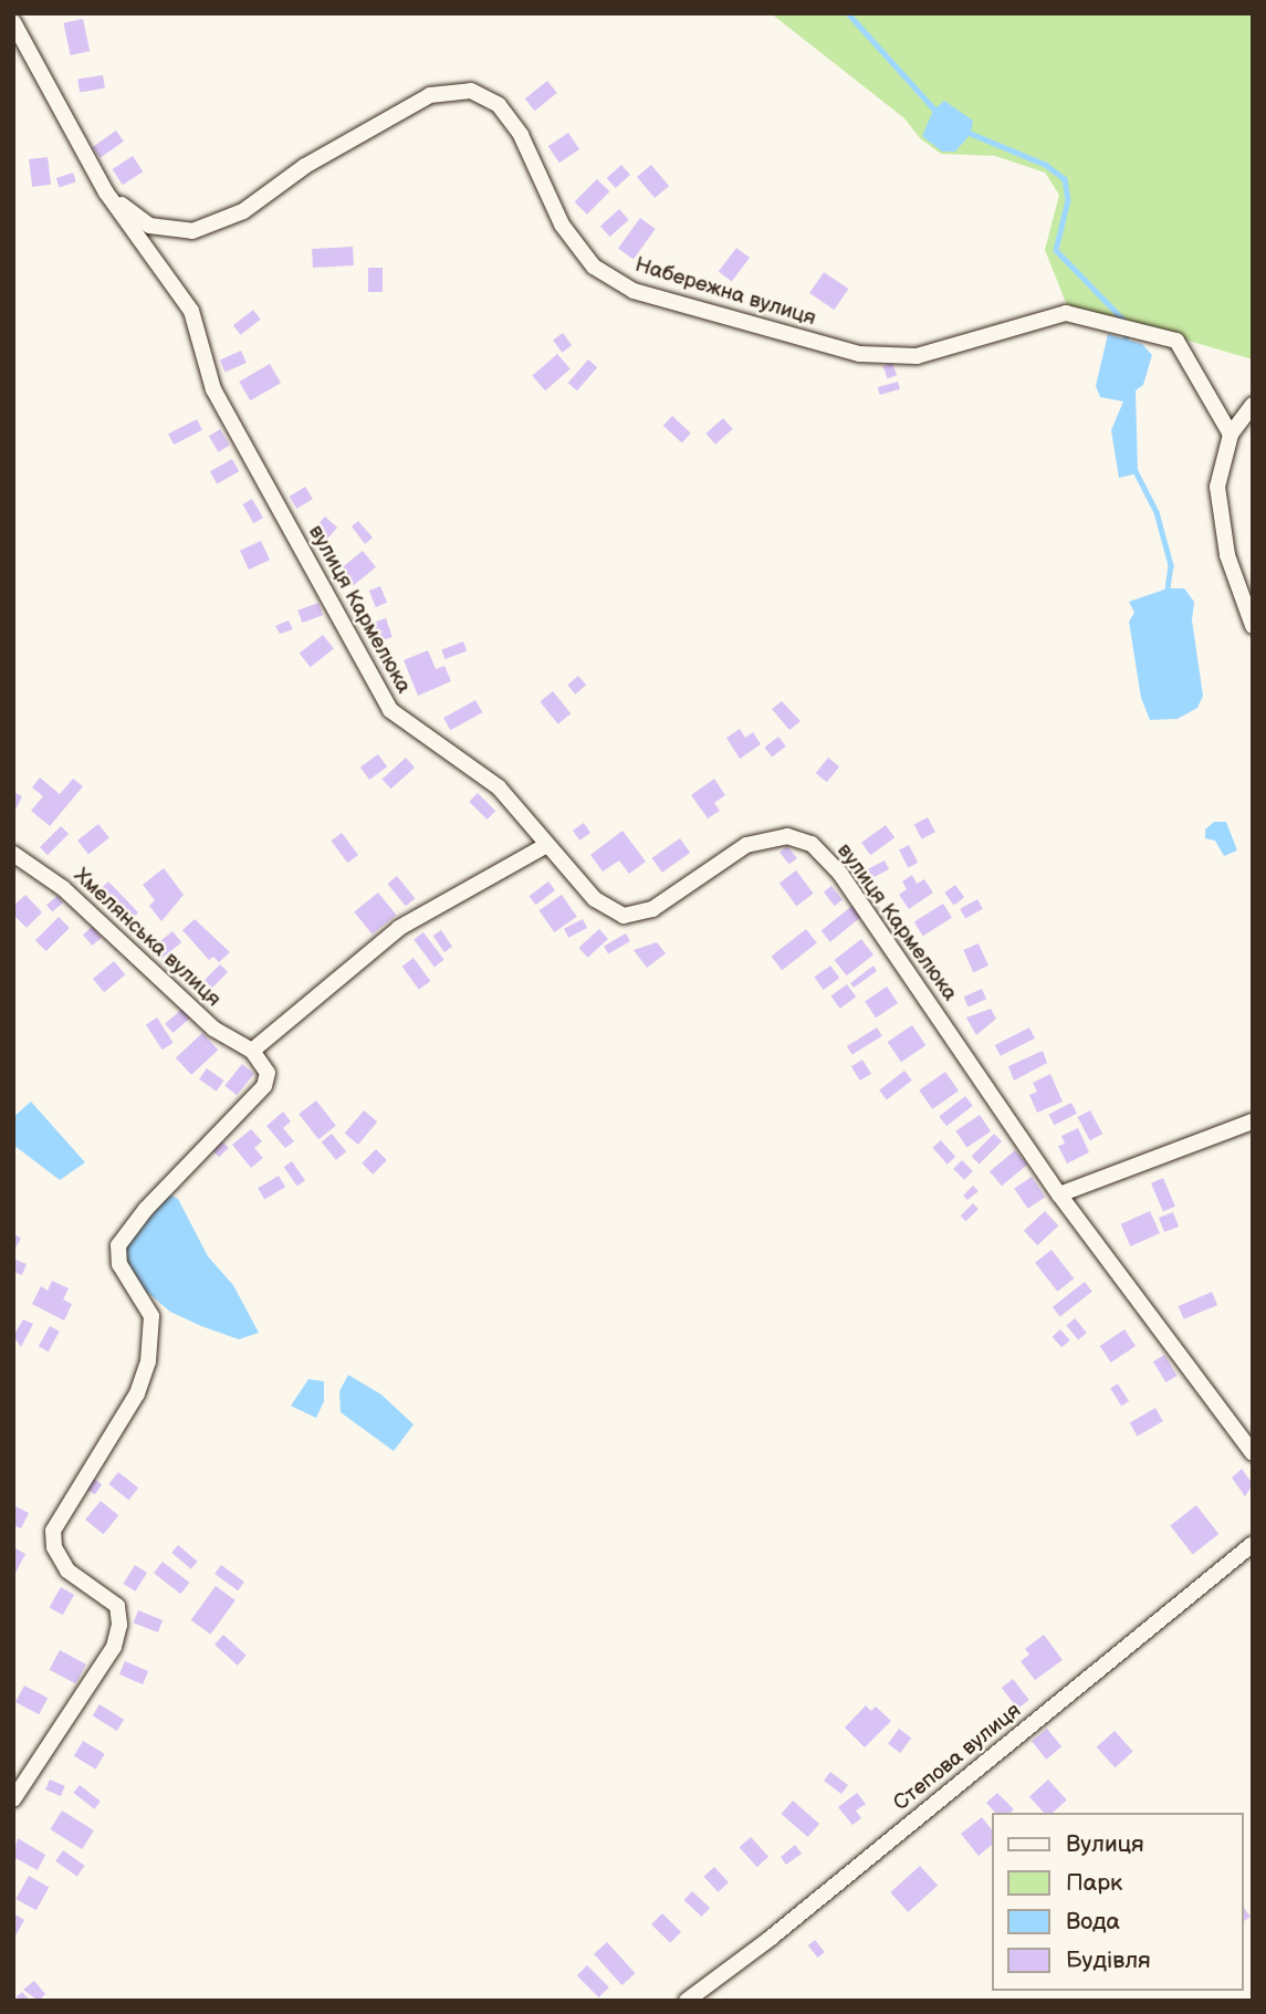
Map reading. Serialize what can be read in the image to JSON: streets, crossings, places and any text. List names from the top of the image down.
{
  "streets": {
    "street": [
      "Набережна вулиця",
      "вулиця Кармелюка",
      "Хмелянська вулиця",
      "Степова вулиця"
    ]
  },
  "crossings": [
    ["Набережна вулиця", "вулиця Кармелюка"]
  ],
  "legend": [
    "Вулиця",
    "Парк",
    "Вода",
    "Будівля"
  ]
}
